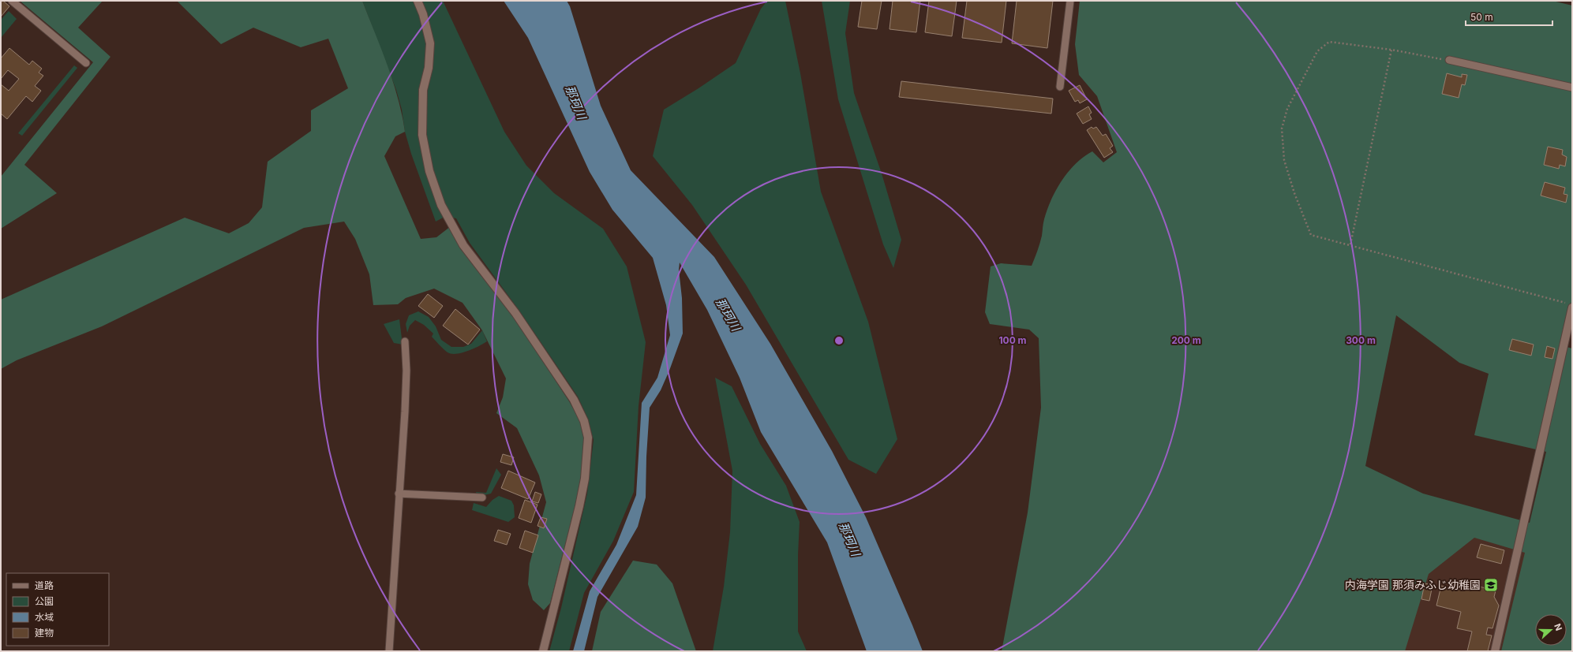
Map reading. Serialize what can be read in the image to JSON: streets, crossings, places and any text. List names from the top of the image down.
{
  "water": ["那珂川"],
  "places": {
    "school or university": ["内海学園 那須みふじ幼稚園"]
  },
  "legend": [
    "道路",
    "公園",
    "水域",
    "建物"
  ],
  "scale_bar": "50 m",
  "north": "right",
  "rings": ["100 m", "200 m", "300 m"]
}
